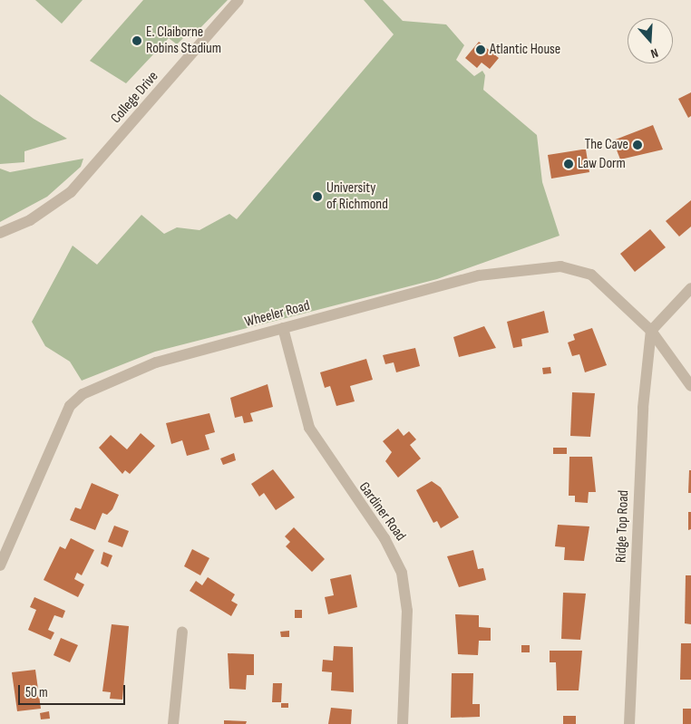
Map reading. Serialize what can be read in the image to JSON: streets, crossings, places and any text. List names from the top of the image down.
{
  "streets": {
    "street": [
      "College Drive",
      "Wheeler Road",
      "Gardiner Road",
      "Ridge Top Road"
    ]
  },
  "crossings": [
    ["Wheeler Road", "Gardiner Road"],
    ["Wheeler Road", "Ridge Top Road"]
  ],
  "places": [
    "E. Claiborne Robins Stadium",
    "Atlantic House",
    "The Cave",
    "Law Dorm",
    "University of Richmond"
  ],
  "scale_bar": "50 m",
  "north": "bottom"
}
